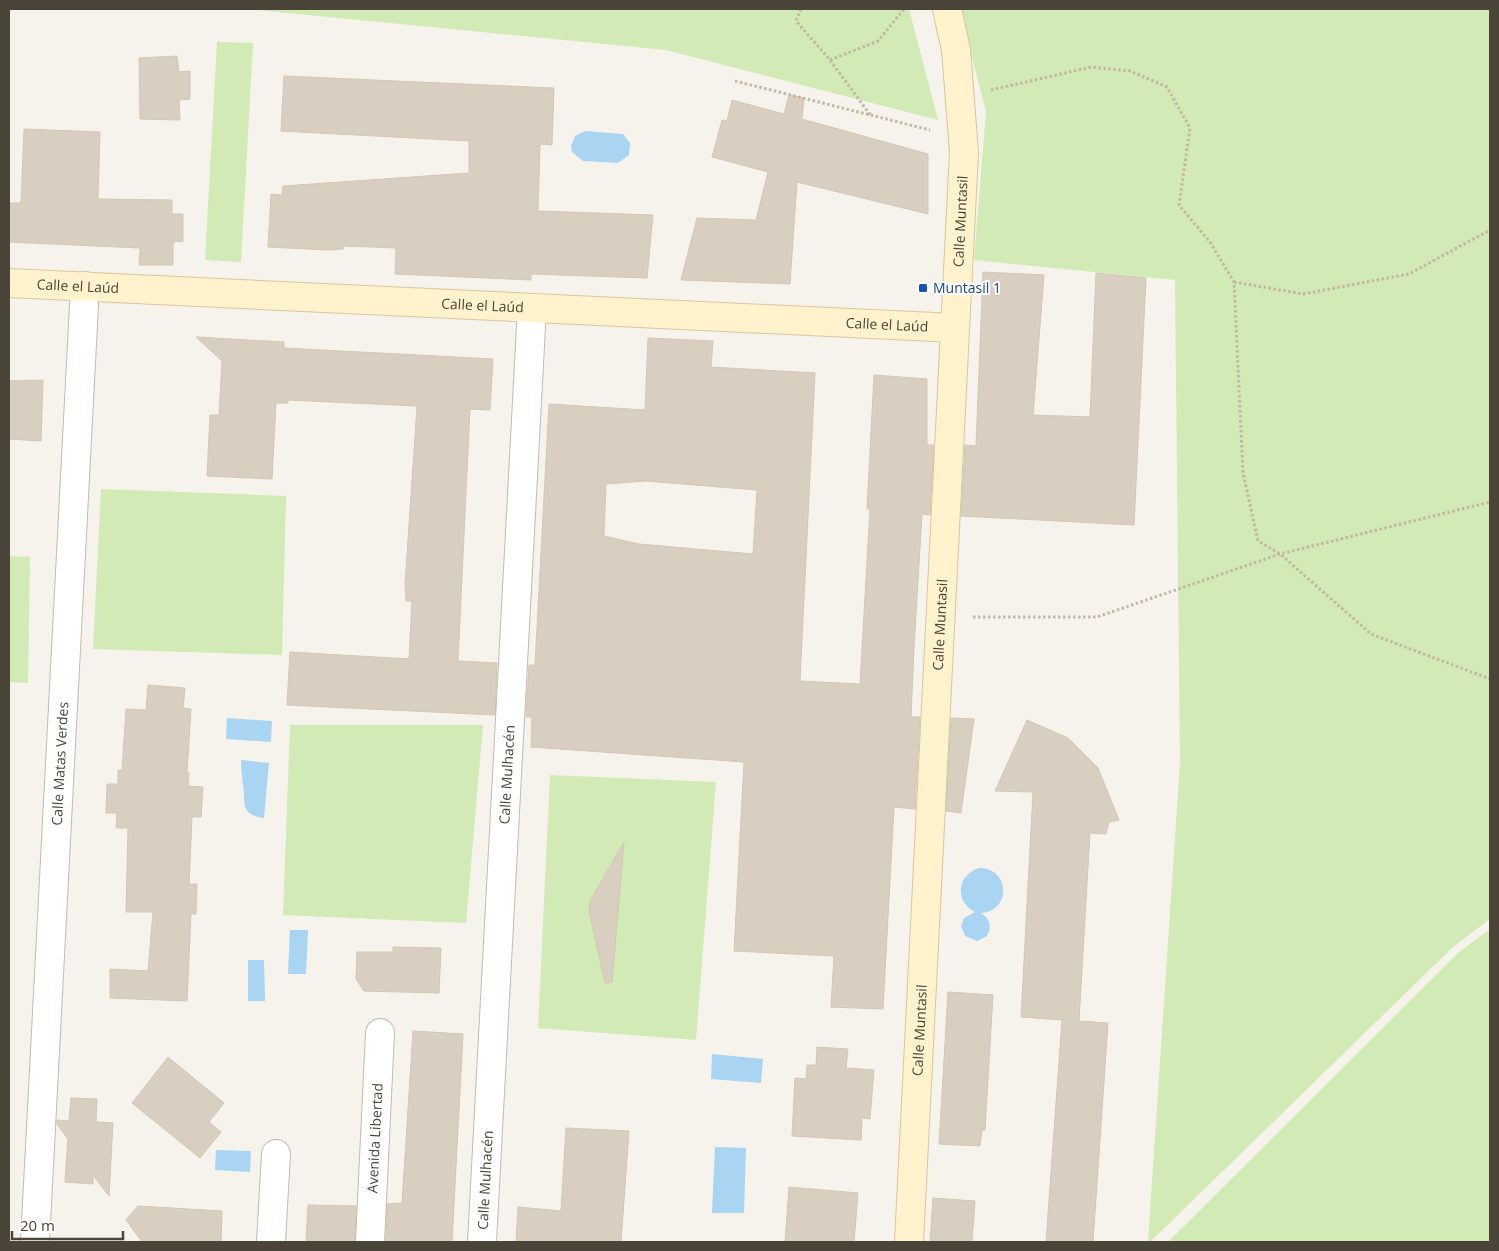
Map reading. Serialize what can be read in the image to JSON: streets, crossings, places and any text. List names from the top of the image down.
{
  "streets": {
    "street": [
      "Calle Muntasil",
      "Calle el Laúd",
      "Calle Matas Verdes",
      "Calle Mulhacén",
      "Avenida Libertad"
    ]
  },
  "crossings": [
    ["Calle Muntasil", "Calle el Laúd"],
    ["Calle el Laúd", "Calle Matas Verdes"],
    ["Calle el Laúd", "Calle Mulhacén"]
  ],
  "places": {
    "transit": ["Muntasil 1"]
  },
  "scale_bar": "20 m"
}
